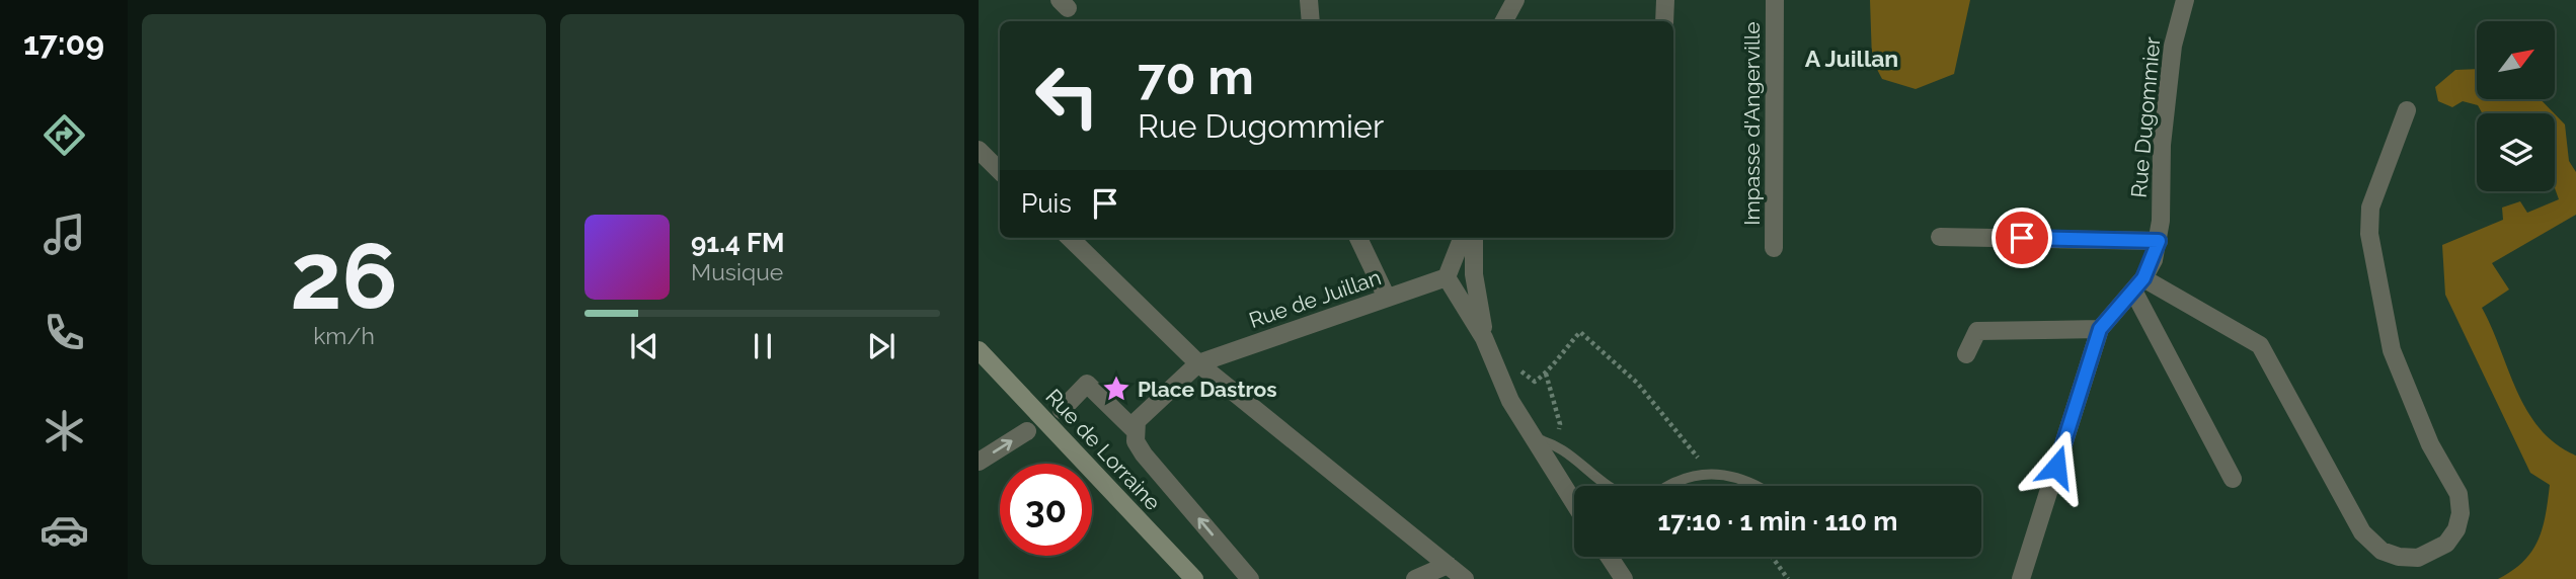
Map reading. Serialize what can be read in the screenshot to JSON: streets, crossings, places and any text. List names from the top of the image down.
{
  "streets": {
    "main road": ["Rue de Lorraine"],
    "street": ["Rue Dugommier", "Impasse d'Angerville", "Rue de Juillan"]
  },
  "districts": ["A Juillan"],
  "places": {
    "place": ["Place Dastros"]
  },
  "north": "top right",
  "page": {
    "tabs": "17:09",
    "tile": ["26", "km/h"],
    "turn": ["70 m", "Rue Dugommier"],
    "then": "Puis",
    "song": ["91.4 FM", "Musique"],
    "limit": "30",
    "trip": "17:10 · 1 min · 110 m"
  }
}
